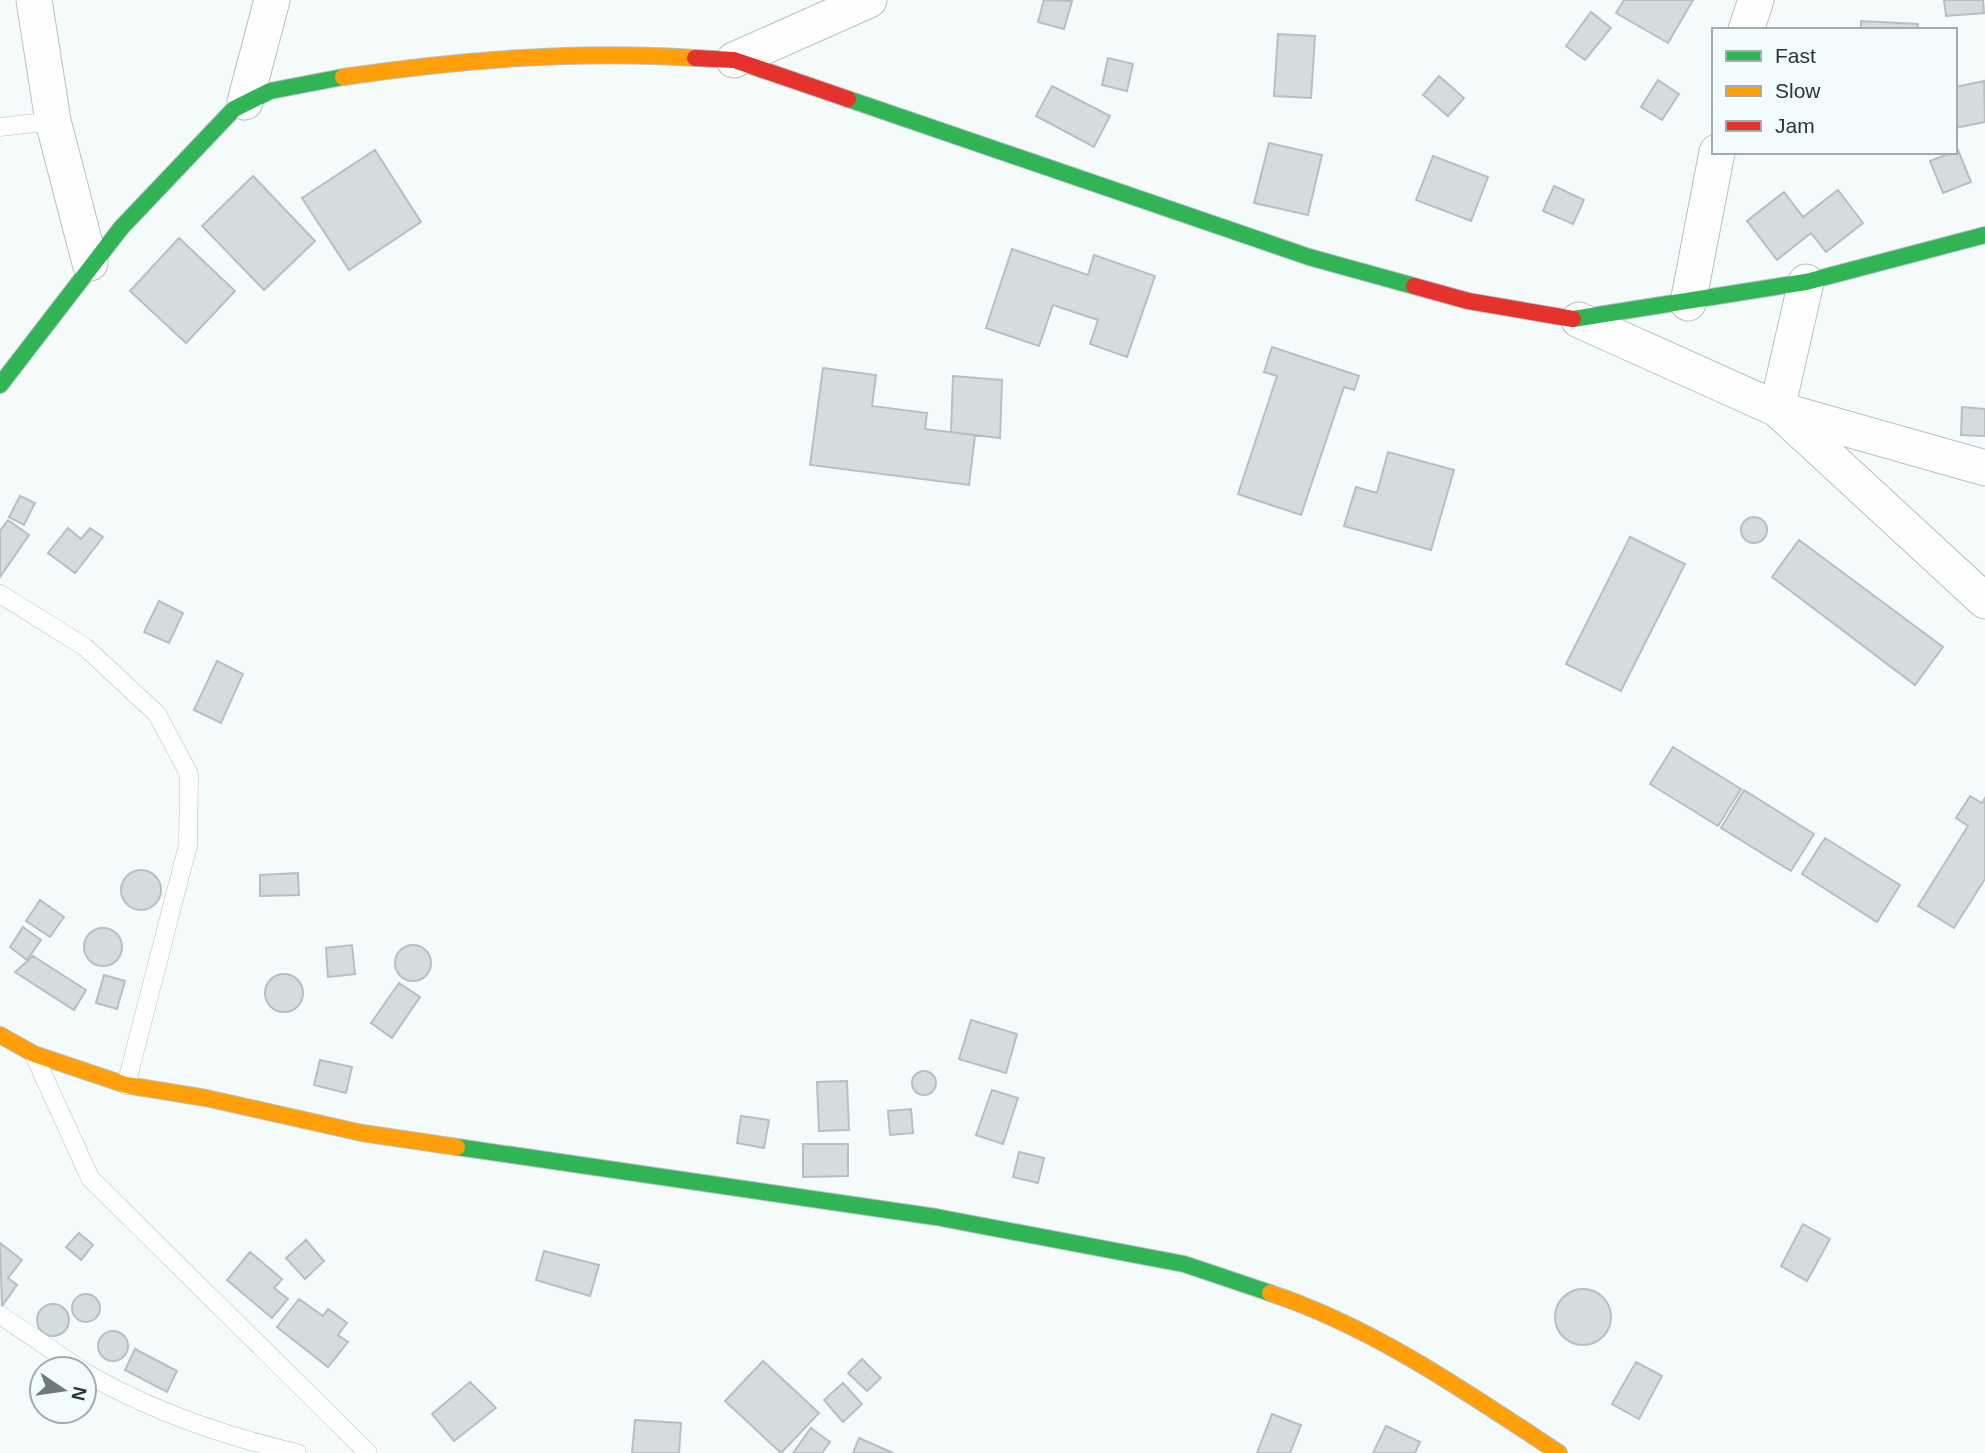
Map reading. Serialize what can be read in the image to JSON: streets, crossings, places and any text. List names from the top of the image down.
{
  "legend": ["Fast", "Slow", "Jam"],
  "north": "right"
}
